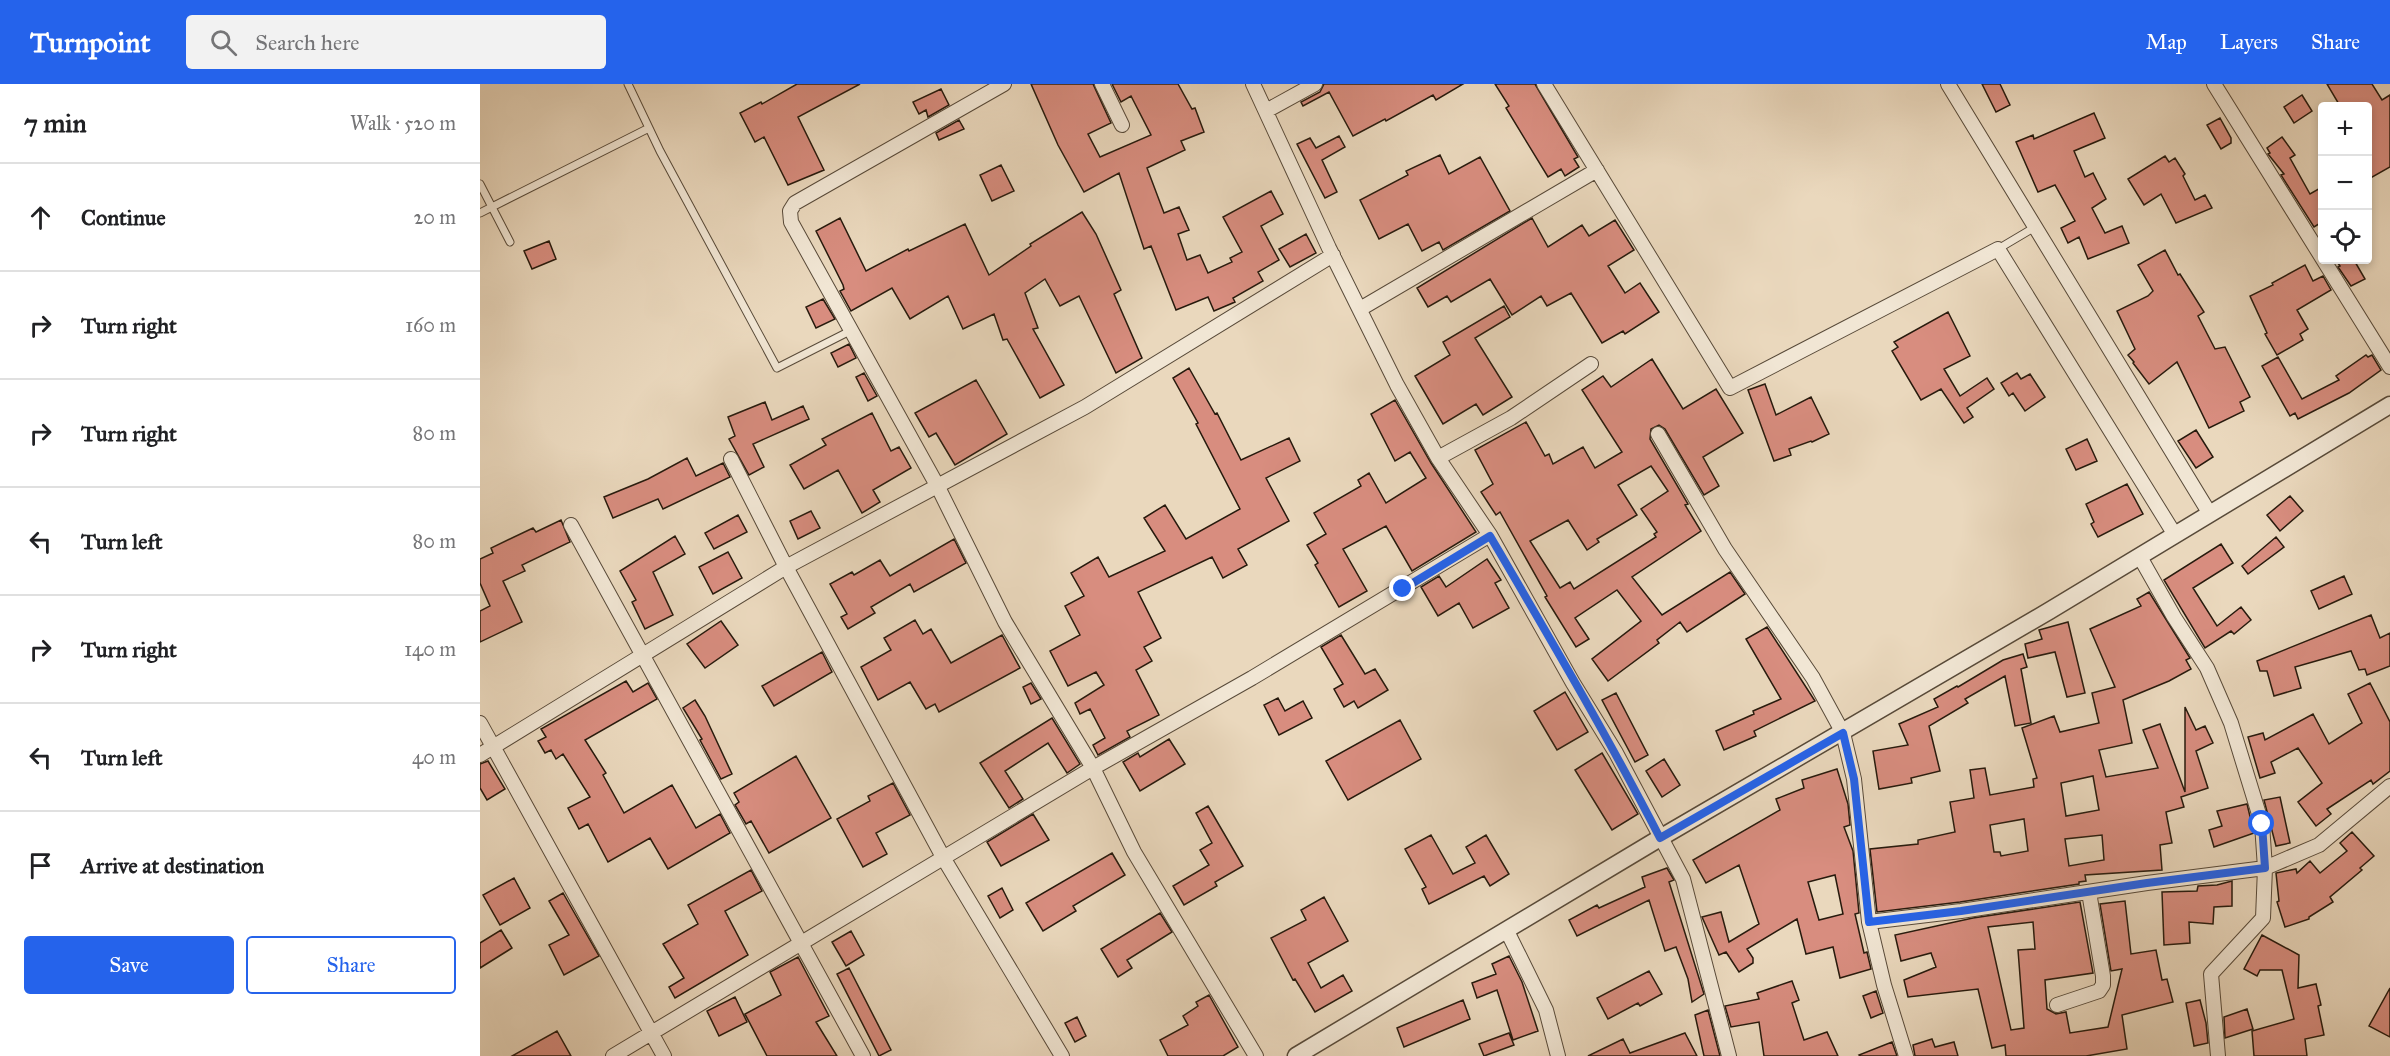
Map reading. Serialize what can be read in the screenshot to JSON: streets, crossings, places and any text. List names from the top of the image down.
{
  "page": {
    "header": "Turnpoint",
    "search": "Search here",
    "nav": ["Map", "Layers", "Share"],
    "heading": ["7 min", "Walk · 520 m"],
    "map_buttons": ["+", "−"],
    "list": [
      ["Continue", "20 m"],
      ["Turn right", "160 m"],
      ["Turn right", "80 m"],
      ["Turn left", "80 m"],
      ["Turn right", "140 m"],
      ["Turn left", "40 m"],
      "Arrive at destination"
    ],
    "buttons": ["Save", "Share"]
  }
}
